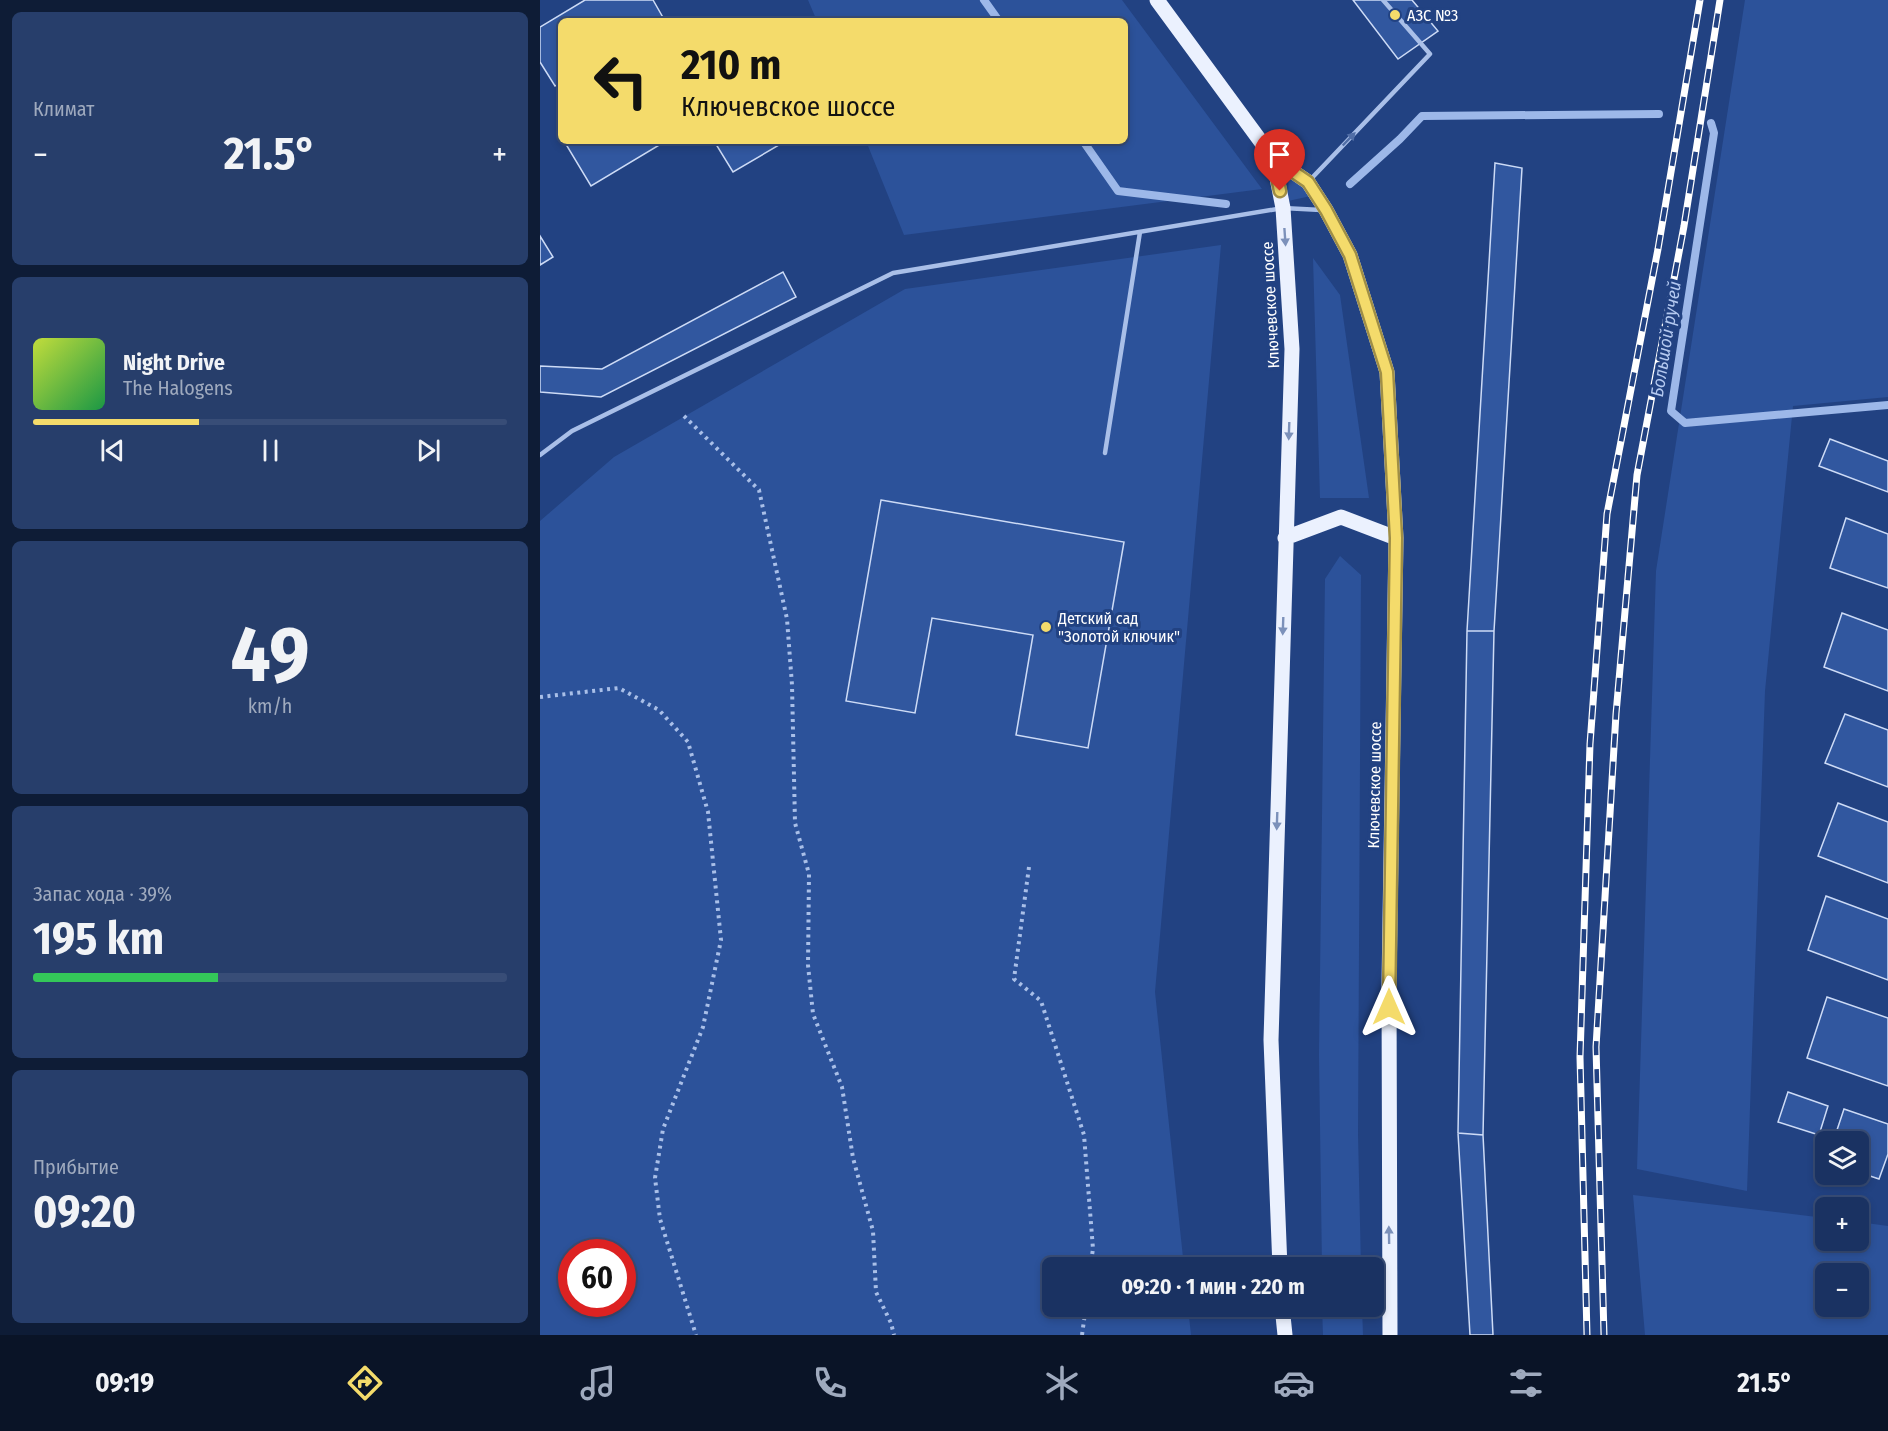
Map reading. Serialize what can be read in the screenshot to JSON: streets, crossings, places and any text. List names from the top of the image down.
{
  "streets": {
    "main road": ["Ключевское шоссе"]
  },
  "water": ["Большой ручей"],
  "places": ["АЗС №3", "Детский сад \"Золотой ключик\""],
  "page": {
    "tile": [
      "Климат",
      ["49", "km/h"],
      ["Запас хода · 39%", "195 km"],
      ["Прибытие", "09:20"]
    ],
    "turn": ["210 m", "Ключевское шоссе"],
    "heat": ["−", "21.5°", "+"],
    "song": ["Night Drive", "The Halogens"],
    "map_buttons": ["+", "−"],
    "limit": "60",
    "trip": "09:20 · 1 мин · 220 m",
    "tabs": ["09:19", "21.5°"]
  }
}
